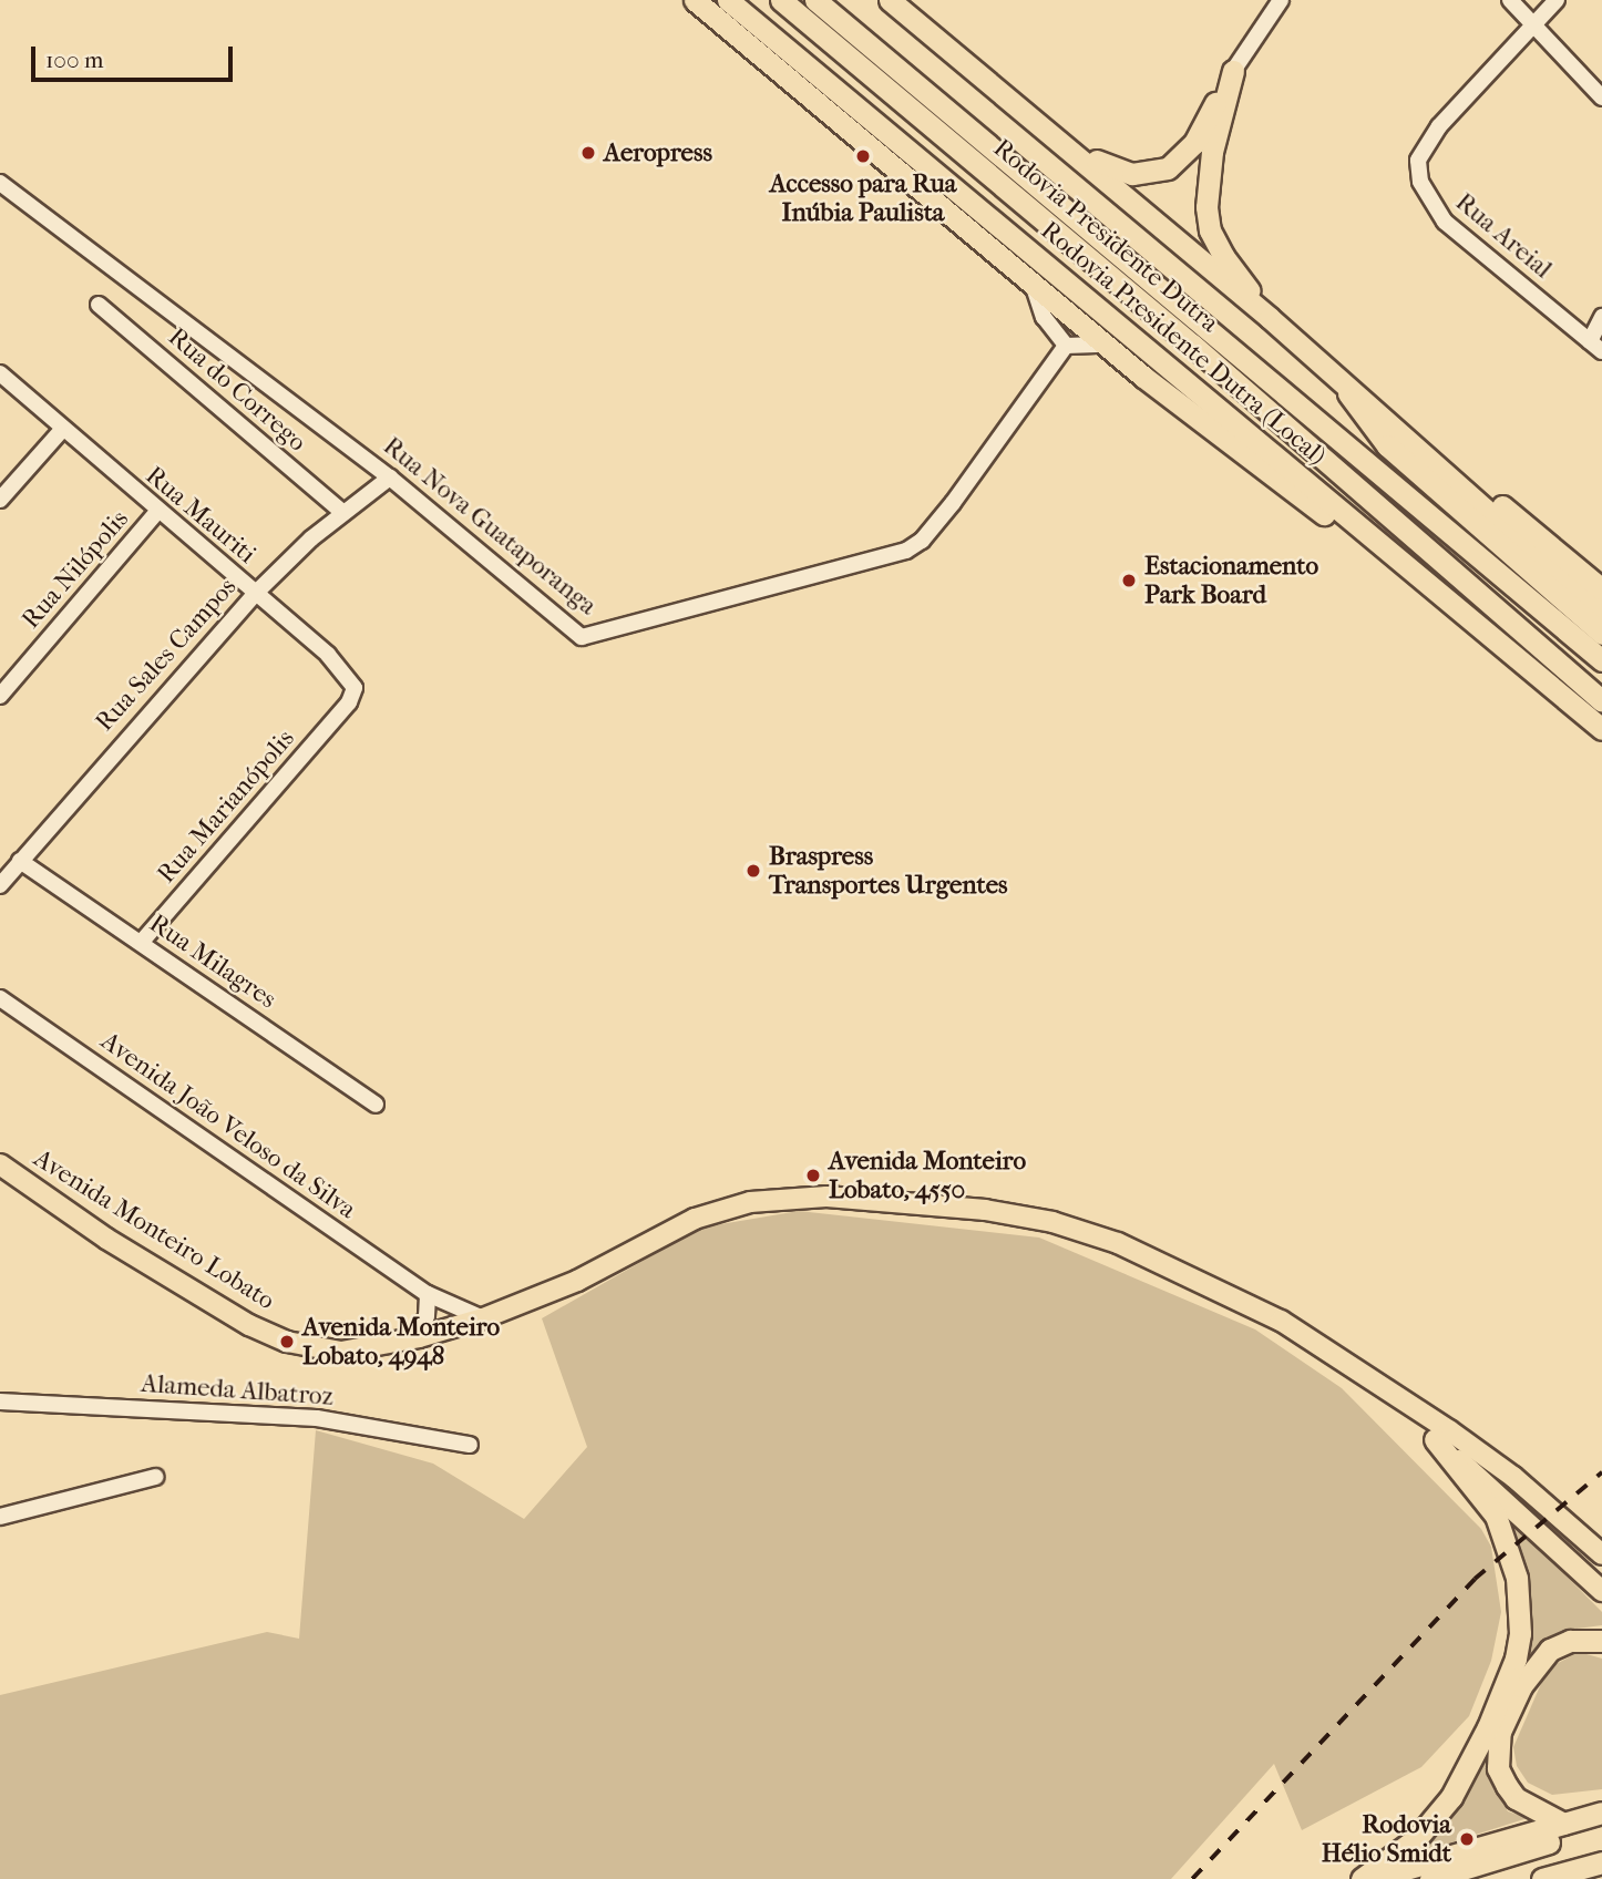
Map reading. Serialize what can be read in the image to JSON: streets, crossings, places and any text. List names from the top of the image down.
{
  "streets": {
    "highway": ["Rodovia Presidente Dutra", "Rodovia Presidente Dutra (Local)"],
    "main road": ["Avenida Monteiro Lobato"],
    "street": [
      "Rua Areial",
      "Rua do Corrego",
      "Rua Mauriti",
      "Rua Nova Guataporanga",
      "Rua Nilópolis",
      "Rua Sales Campos",
      "Rua Marianópolis",
      "Rua Milagres",
      "Avenida João Veloso da Silva",
      "Alameda Albatroz"
    ]
  },
  "crossings": [
    ["Rua do Corrego", "Rua Sales Campos"],
    ["Rua Mauriti", "Rua Nilópolis"],
    ["Rua Mauriti", "Rua Sales Campos"],
    ["Rua Mauriti", "Rua Marianópolis"],
    ["Rua Nova Guataporanga", "Rua Sales Campos"],
    ["Rua Sales Campos", "Rua Milagres"],
    ["Rua Marianópolis", "Rua Milagres"]
  ],
  "places": [
    "Aeropress",
    "Accesso para Rua Inúbia Paulista",
    "Estacionamento Park Board",
    "Braspress Transportes Urgentes",
    "Avenida Monteiro Lobato, 4550",
    "Avenida Monteiro Lobato, 4948",
    "Rodovia Hélio Smidt"
  ],
  "scale_bar": "100 m"
}
